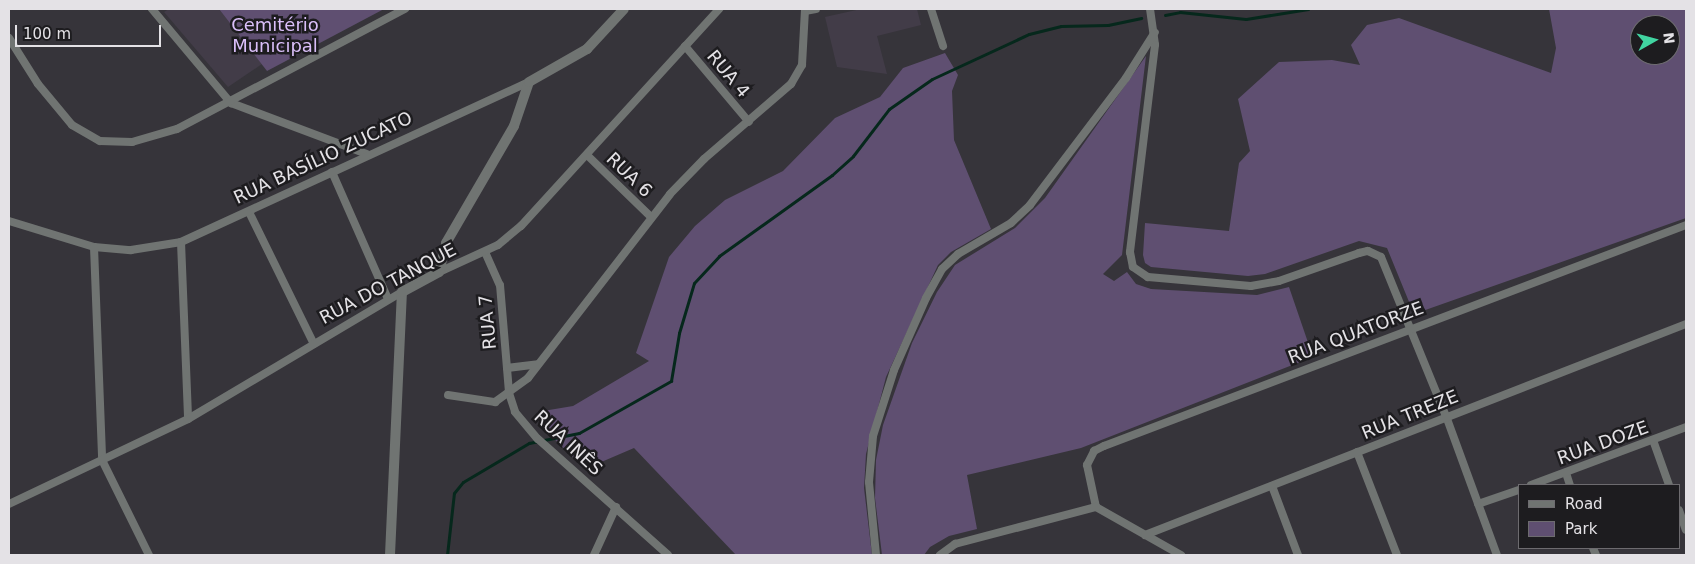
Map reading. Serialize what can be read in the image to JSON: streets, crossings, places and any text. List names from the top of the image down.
{
  "streets": {
    "street": [
      "RUA 4",
      "RUA BASÍLIO ZUCATO",
      "RUA 6",
      "RUA DO TANQUE",
      "RUA 7",
      "RUA QUATORZE",
      "RUA TREZE",
      "RUA INÊS",
      "RUA DOZE"
    ]
  },
  "crossings": [
    ["RUA 4", "RUA DO TANQUE"],
    ["RUA 6", "RUA DO TANQUE"],
    ["RUA DO TANQUE", "RUA 7"],
    ["RUA 7", "RUA INÊS"]
  ],
  "parks": ["Cemitério Municipal"],
  "legend": ["Road", "Park"],
  "scale_bar": "100 m",
  "north": "right"
}
